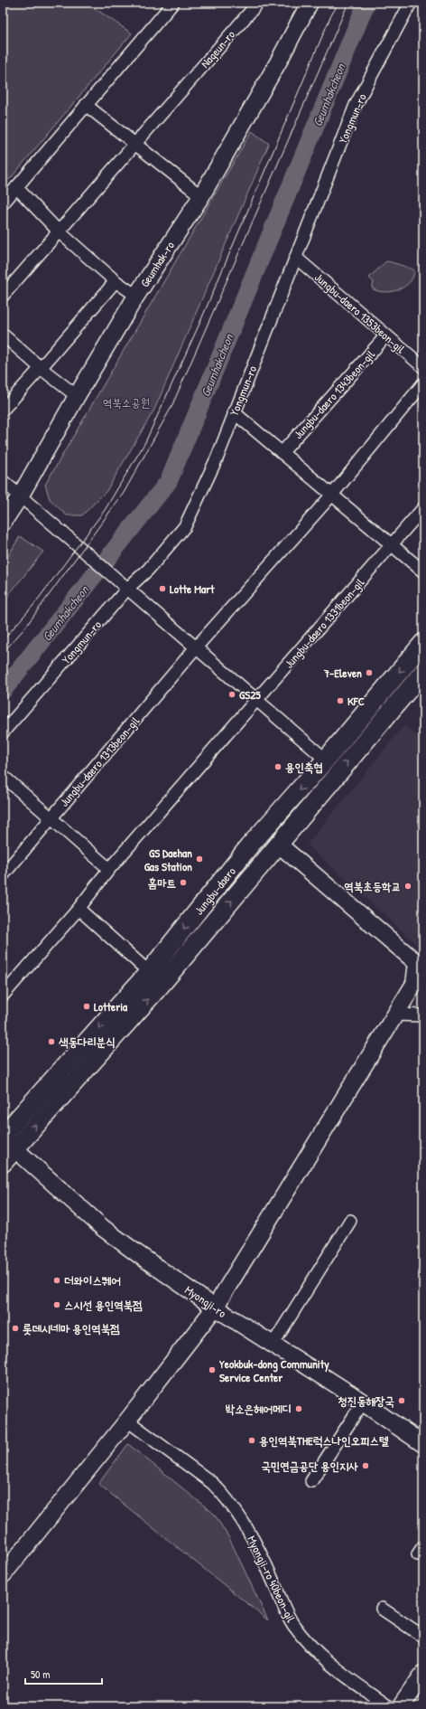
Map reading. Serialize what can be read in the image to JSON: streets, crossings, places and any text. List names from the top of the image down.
{
  "streets": {
    "main road": ["Geumhak-ro", "Jungbu-daero", "Myongji-ro"],
    "street": [
      "Nageun-ro",
      "Yongmun-ro",
      "Jungbu-daero 1353beon-gil",
      "Jungbu-daero 1343beon-gil",
      "Jungbu-daero 1331beon-gil",
      "Jungbu-daero 1313beon-gil",
      "Myongji-ro 40beon-gil"
    ]
  },
  "crossings": [
    ["Yongmun-ro", "Jungbu-daero 1353beon-gil"],
    ["Jungbu-daero 1353beon-gil", "Jungbu-daero 1343beon-gil"],
    ["Jungbu-daero", "Myongji-ro"]
  ],
  "water": ["Geumhakcheon"],
  "parks": ["역북소공원"],
  "places": [
    "Lotte Mart",
    "7-Eleven",
    "GS25",
    "KFC",
    "용인축협",
    "GS Daehan Gas Station",
    "홈마트",
    "역북초등학교",
    "Lotteria",
    "색동다리분식",
    "더와이스퀘어",
    "스시선 용인역북점",
    "롯데시네마 용인역북점",
    "Yeokbuk-dong Community Service Center",
    "청진동해장국",
    "박소은헤어메디",
    "용인역북THE럭스나인오피스텔",
    "국민연금공단 용인지사"
  ],
  "scale_bar": "50 m"
}
